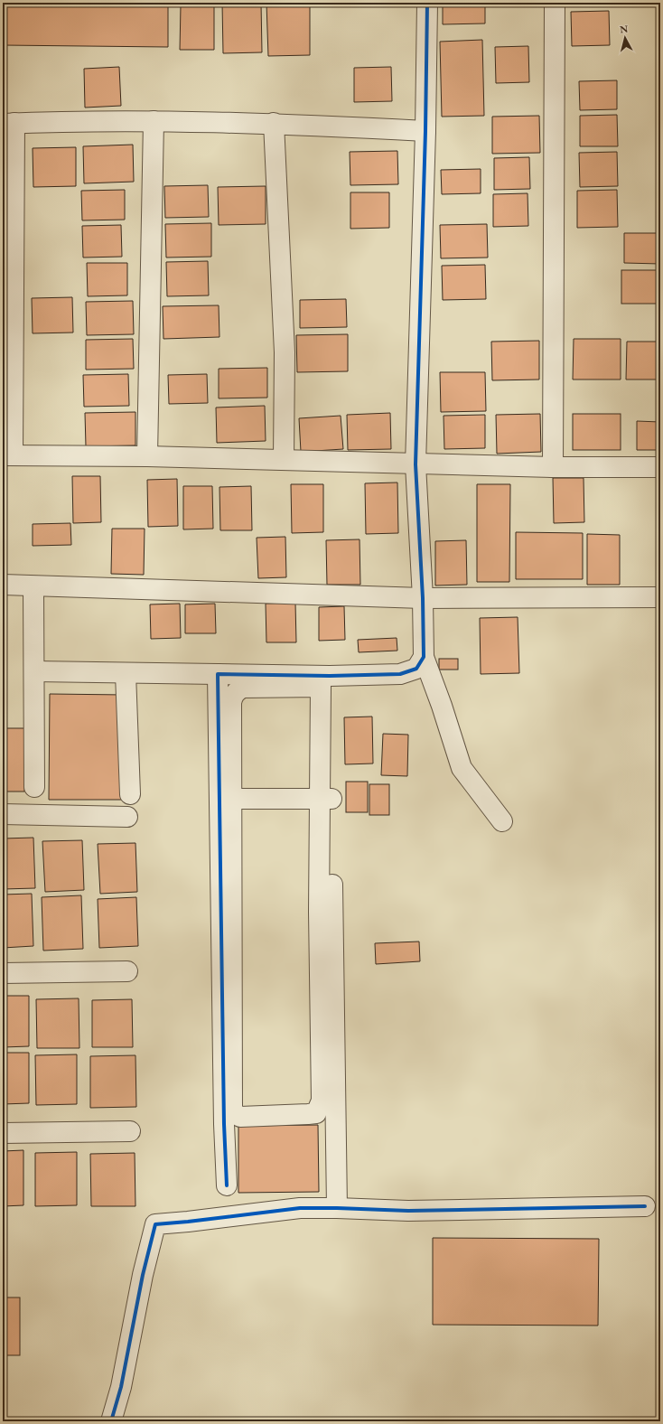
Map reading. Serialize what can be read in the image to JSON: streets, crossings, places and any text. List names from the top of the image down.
{
  "north": "top"
}
